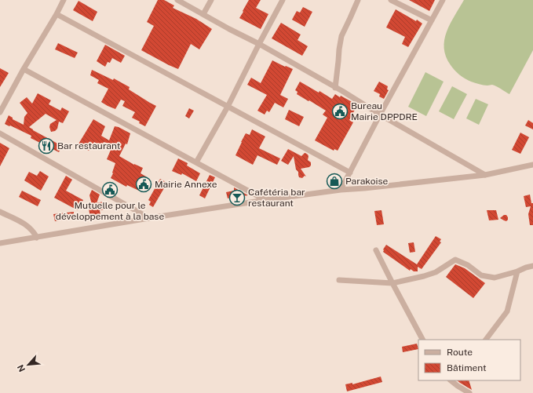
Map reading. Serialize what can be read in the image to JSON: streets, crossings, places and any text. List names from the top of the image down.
{
  "places": {
    "public building": ["Bureau Mairie DPPDRE", "Mairie Annexe", "Mutuelle pour le développement à la base"],
    "restaurant": ["Bar restaurant"],
    "shop": ["Parakoise"],
    "bar": ["Cafétéria bar restaurant"]
  },
  "legend": ["Route", "Bâtiment"],
  "north": "bottom left"
}
